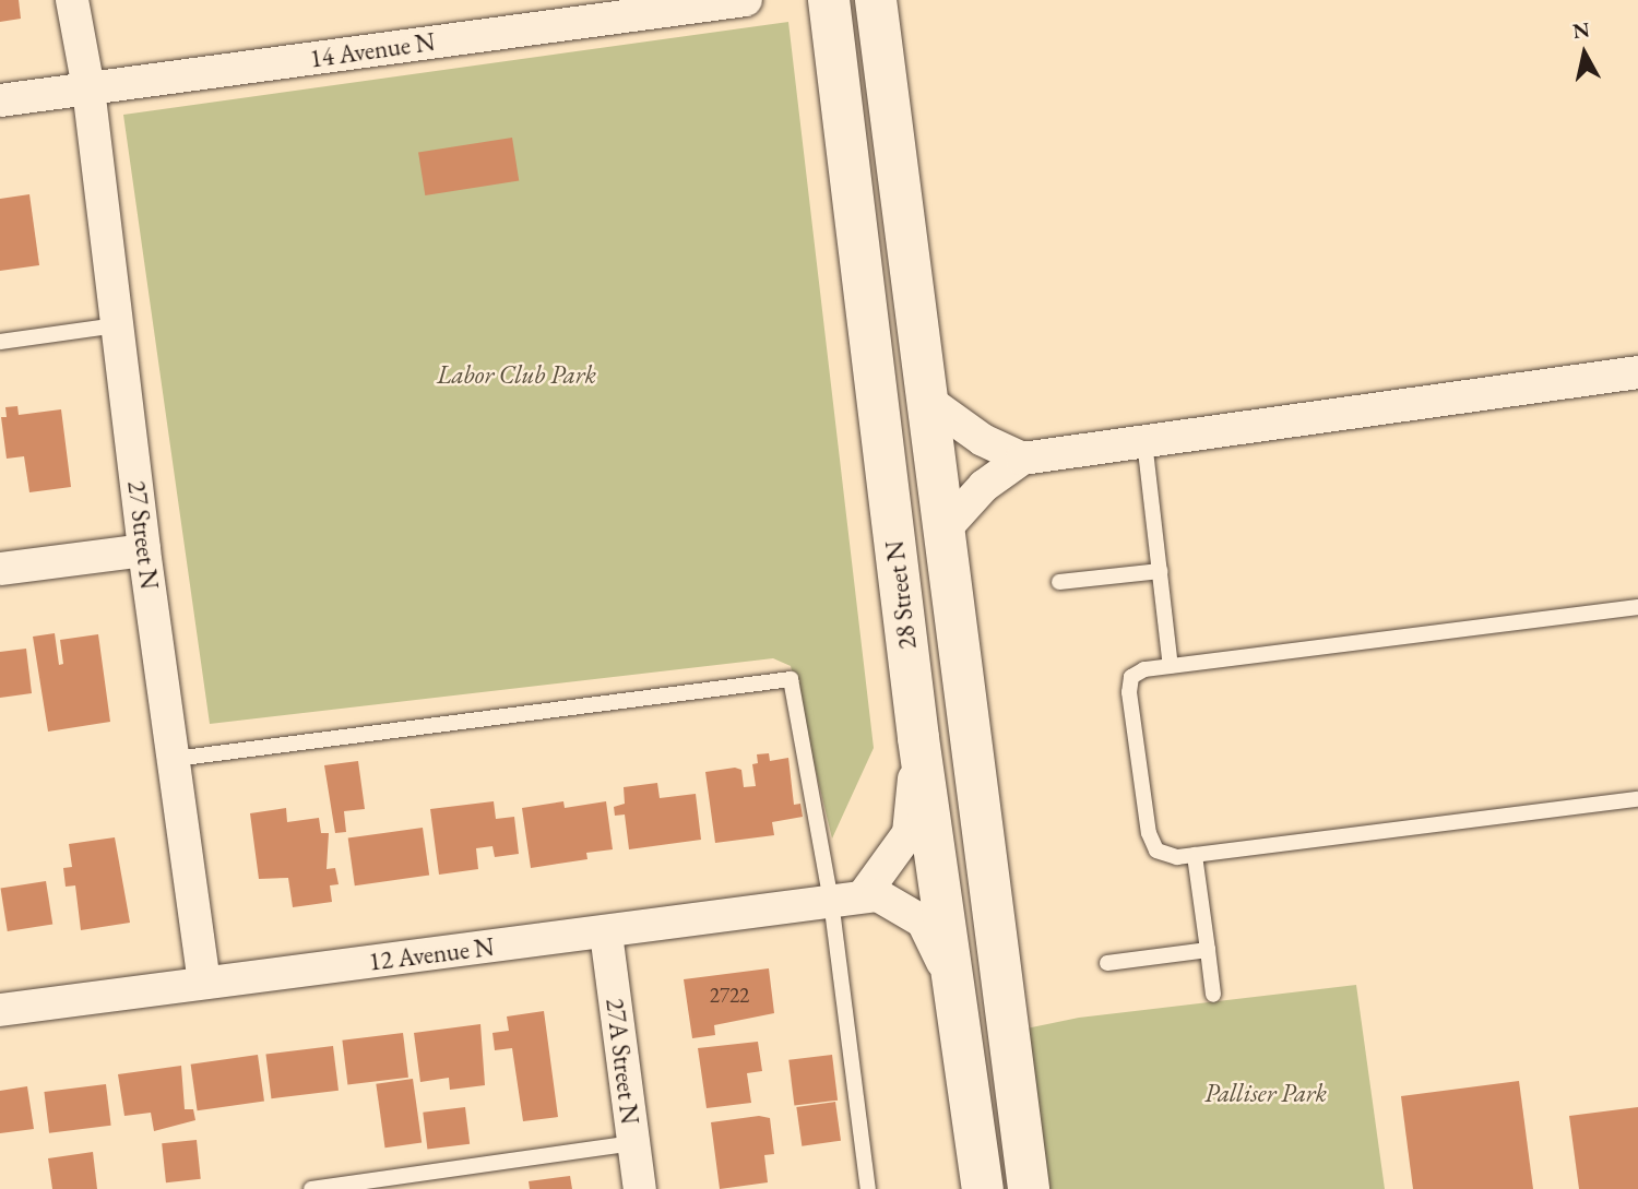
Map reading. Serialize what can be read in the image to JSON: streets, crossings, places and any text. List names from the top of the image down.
{
  "streets": {
    "main road": ["28 Street N"],
    "street": [
      "14 Avenue N",
      "27 Street N",
      "12 Avenue N",
      "27A Street N"
    ]
  },
  "crossings": [
    ["14 Avenue N", "27 Street N"],
    ["27 Street N", "12 Avenue N"],
    ["28 Street N", "12 Avenue N"],
    ["12 Avenue N", "27A Street N"]
  ],
  "parks": ["Labor Club Park", "Palliser Park"],
  "house_numbers": ["2722"],
  "north": "top"
}
